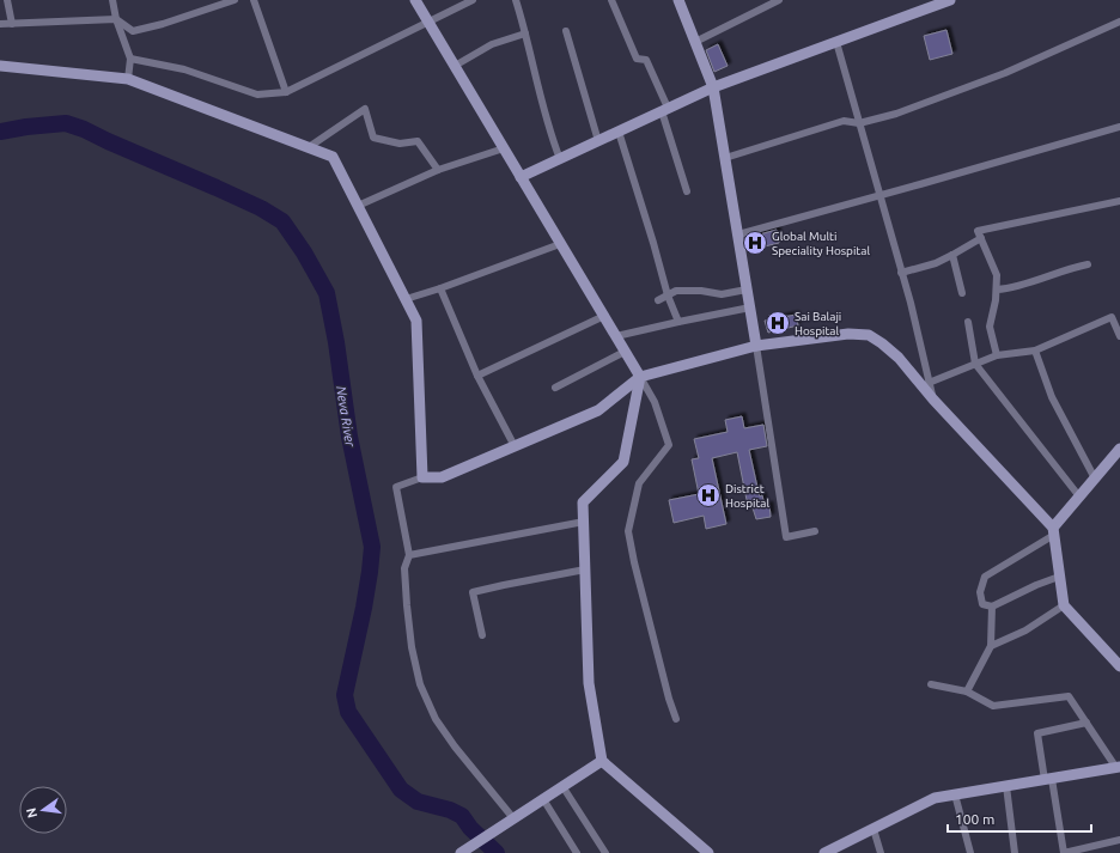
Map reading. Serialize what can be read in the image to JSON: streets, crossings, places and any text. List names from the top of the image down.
{
  "water": ["Neva River"],
  "places": {
    "hospital": ["Global Multi Speciality Hospital", "Sai Balaji Hospital", "District Hospital"]
  },
  "scale_bar": "100 m",
  "north": "left"
}
